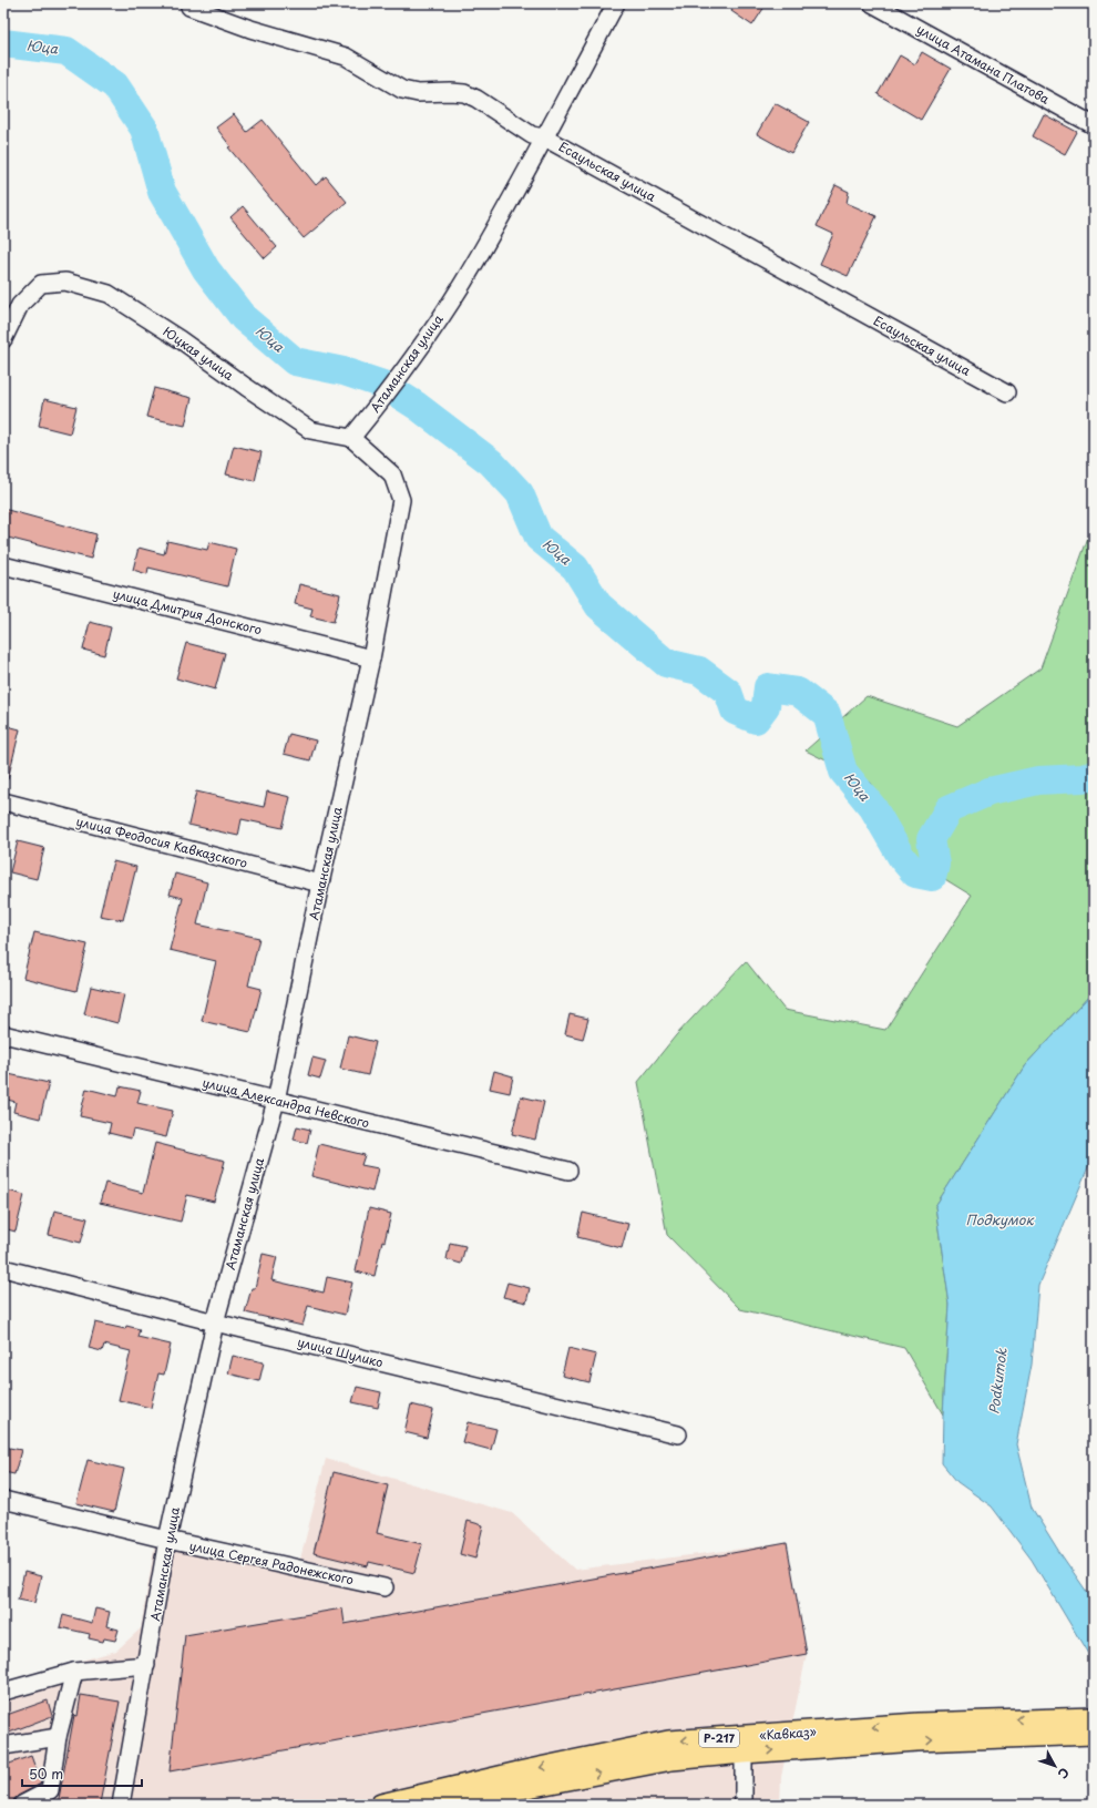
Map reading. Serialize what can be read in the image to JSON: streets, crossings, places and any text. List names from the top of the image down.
{
  "streets": {
    "main road": ["«Кавказ»", "Р-217"],
    "street": [
      "улица Атамана Платова",
      "Есаульская улица",
      "Юцкая улица",
      "Атаманская улица",
      "улица Дмитрия Донского",
      "улица Феодосия Кавказского",
      "улица Александра Невского",
      "улица Шулико",
      "улица Сергея Радонежского"
    ]
  },
  "crossings": [
    ["Есаульская улица", "Атаманская улица"],
    ["Юцкая улица", "Атаманская улица"],
    ["Атаманская улица", "улица Дмитрия Донского"],
    ["Атаманская улица", "улица Феодосия Кавказского"],
    ["Атаманская улица", "улица Александра Невского"],
    ["Атаманская улица", "улица Шулико"],
    ["Атаманская улица", "улица Сергея Радонежского"]
  ],
  "water": ["Юца", "Подкумок", "Podkumok"],
  "scale_bar": "50 m",
  "north": "bottom right"
}
